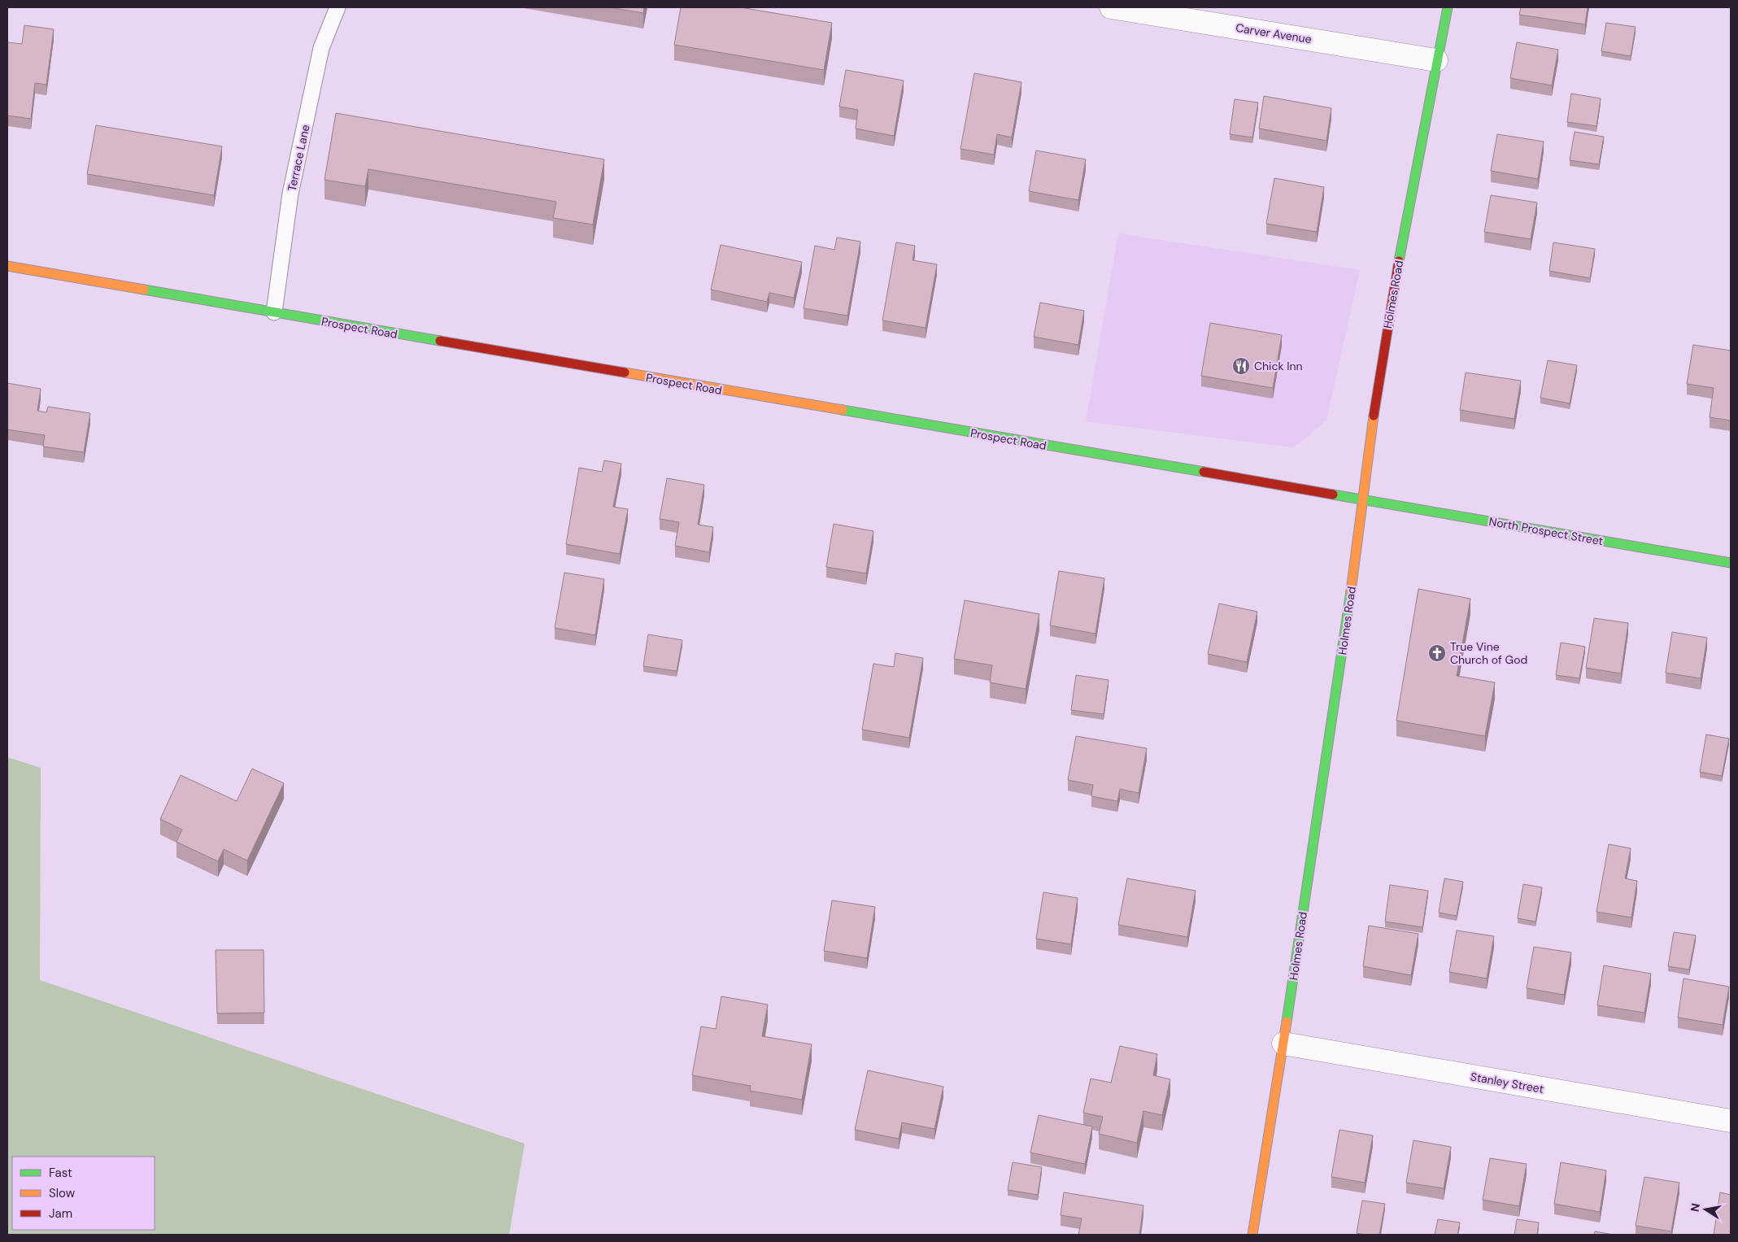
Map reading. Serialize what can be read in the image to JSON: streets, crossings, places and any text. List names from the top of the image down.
{
  "streets": {
    "main road": ["Holmes Road", "Prospect Road", "North Prospect Street"],
    "street": ["Carver Avenue", "Stanley Street"],
    "lane": ["Terrace Lane"]
  },
  "crossings": [
    ["Carver Avenue", "Holmes Road"],
    ["Terrace Lane", "Prospect Road"],
    ["Holmes Road", "Prospect Road"],
    ["Holmes Road", "North Prospect Street"],
    ["Holmes Road", "Stanley Street"],
    ["Prospect Road", "North Prospect Street"]
  ],
  "places": {
    "restaurant": ["Chick Inn"],
    "church": ["True Vine Church of God"]
  },
  "legend": ["Fast", "Slow", "Jam"],
  "north": "left"
}
